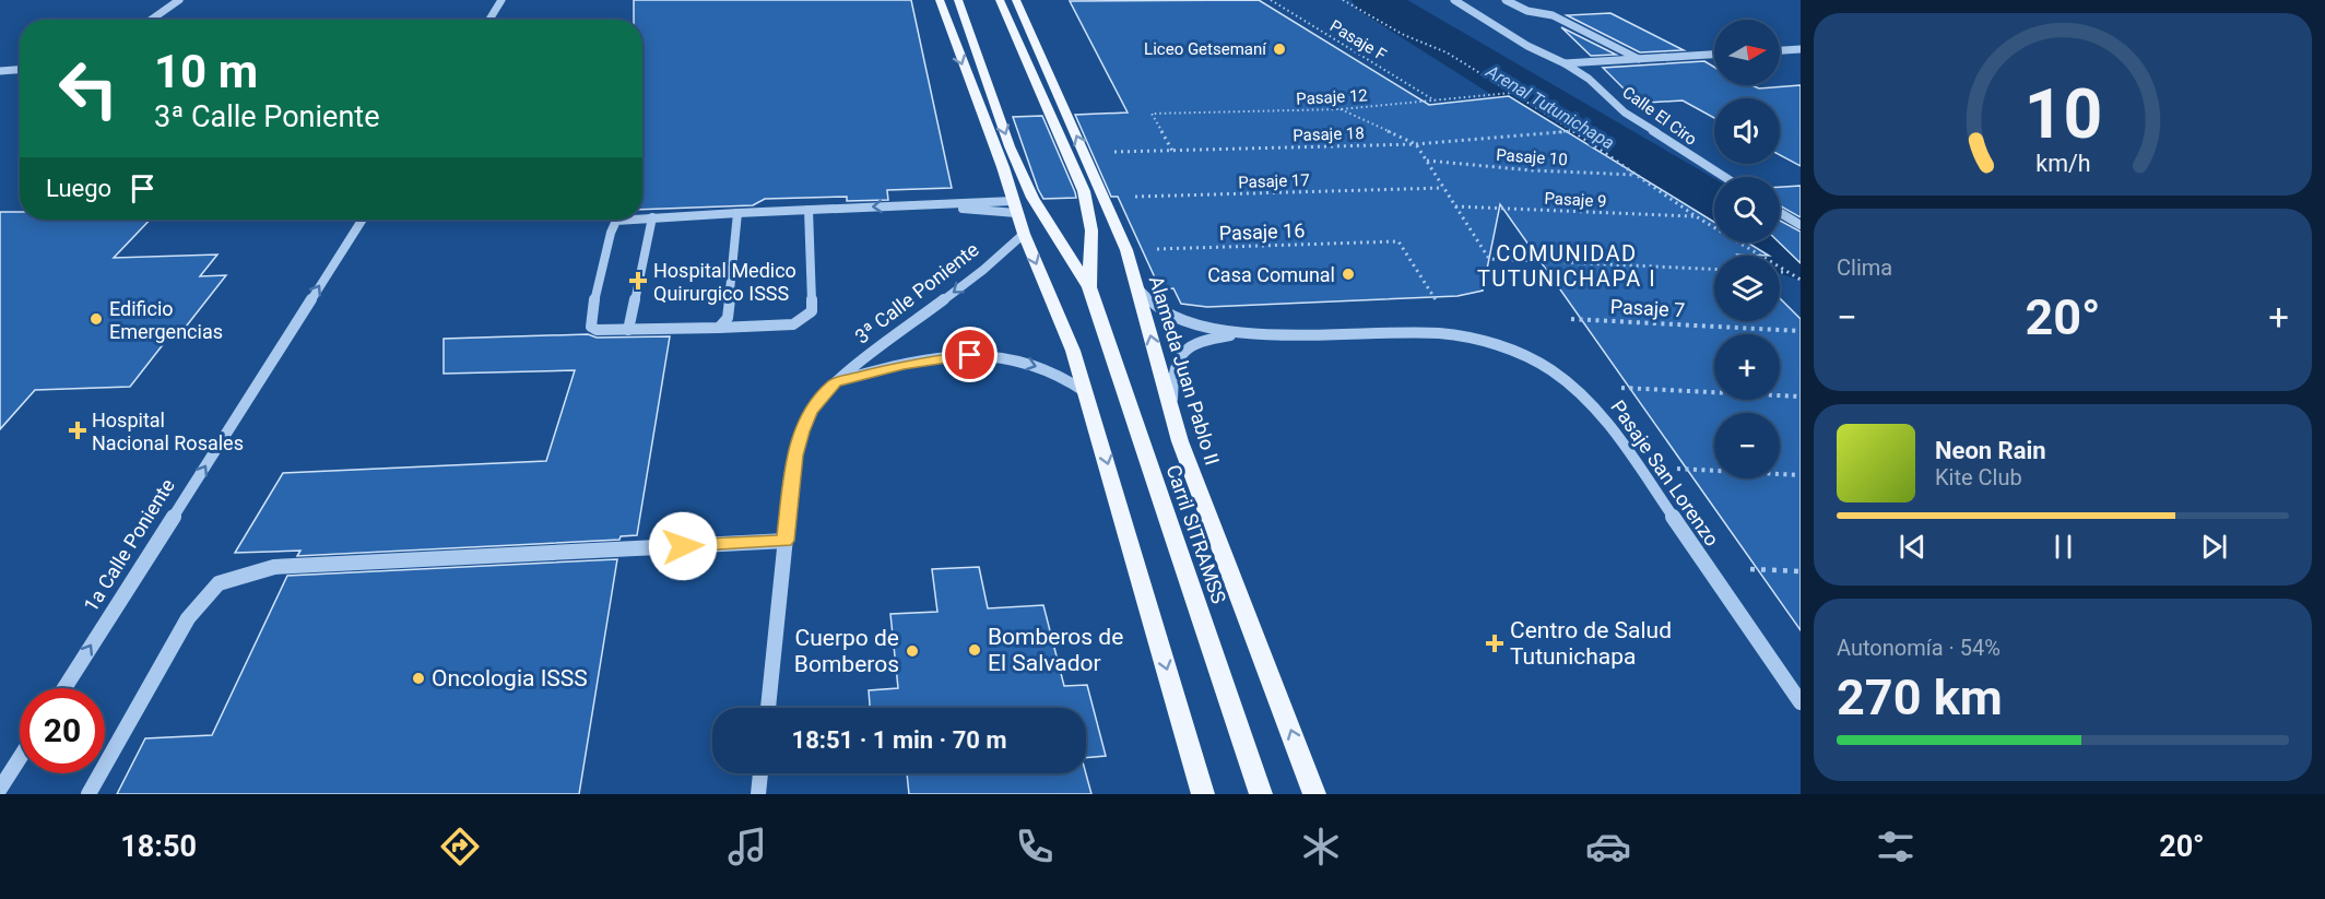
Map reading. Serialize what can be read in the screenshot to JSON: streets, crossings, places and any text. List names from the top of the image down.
{
  "streets": {
    "main road": ["Alameda Juan Pablo II", "Carril SITRAMSS"],
    "street": [
      "Calle El Ciro",
      "3ª Calle Poniente",
      "Pasaje San Lorenzo",
      "1a Calle Poniente"
    ],
    "path": [
      "Pasaje F",
      "Pasaje 12",
      "Pasaje 18",
      "Pasaje 10",
      "Pasaje 17",
      "Pasaje 9",
      "Pasaje 16",
      "Pasaje 7"
    ]
  },
  "crossings": [
    ["Pasaje F", "Pasaje 12"],
    ["Pasaje 12", "Pasaje 18"],
    ["Pasaje 18", "Alameda Juan Pablo II"],
    ["Pasaje 17", "Alameda Juan Pablo II"],
    ["Pasaje 16", "Alameda Juan Pablo II"],
    ["Alameda Juan Pablo II", "Pasaje San Lorenzo"]
  ],
  "one_way": ["1a Calle Poniente"],
  "districts": ["COMUNIDAD TUTUNICHAPA I"],
  "water": ["Arenal Tutunichapa"],
  "places": {
    "other": [
      "Liceo Getsemaní",
      "Casa Comunal",
      "Edificio Emergencias",
      "Bomberos de El Salvador",
      "Cuerpo de Bomberos",
      "Oncologia ISSS"
    ],
    "health": ["Hospital Medico Quirurgico ISSS", "Hospital Nacional Rosales", "Centro de Salud Tutunichapa"]
  },
  "north": "right",
  "page": {
    "map_buttons": ["+", "−"],
    "turn": ["10 m", "3ª Calle Poniente"],
    "then": "Luego",
    "tile": [
      "Clima",
      ["Autonomía · 54%", "270 km"]
    ],
    "heat": ["−", "20°", "+"],
    "song": ["Neon Rain", "Kite Club"],
    "limit": "20",
    "trip": "18:51 · 1 min · 70 m",
    "tabs": ["18:50", "20°"],
    "gauge": ["10", "km/h"]
  }
}
